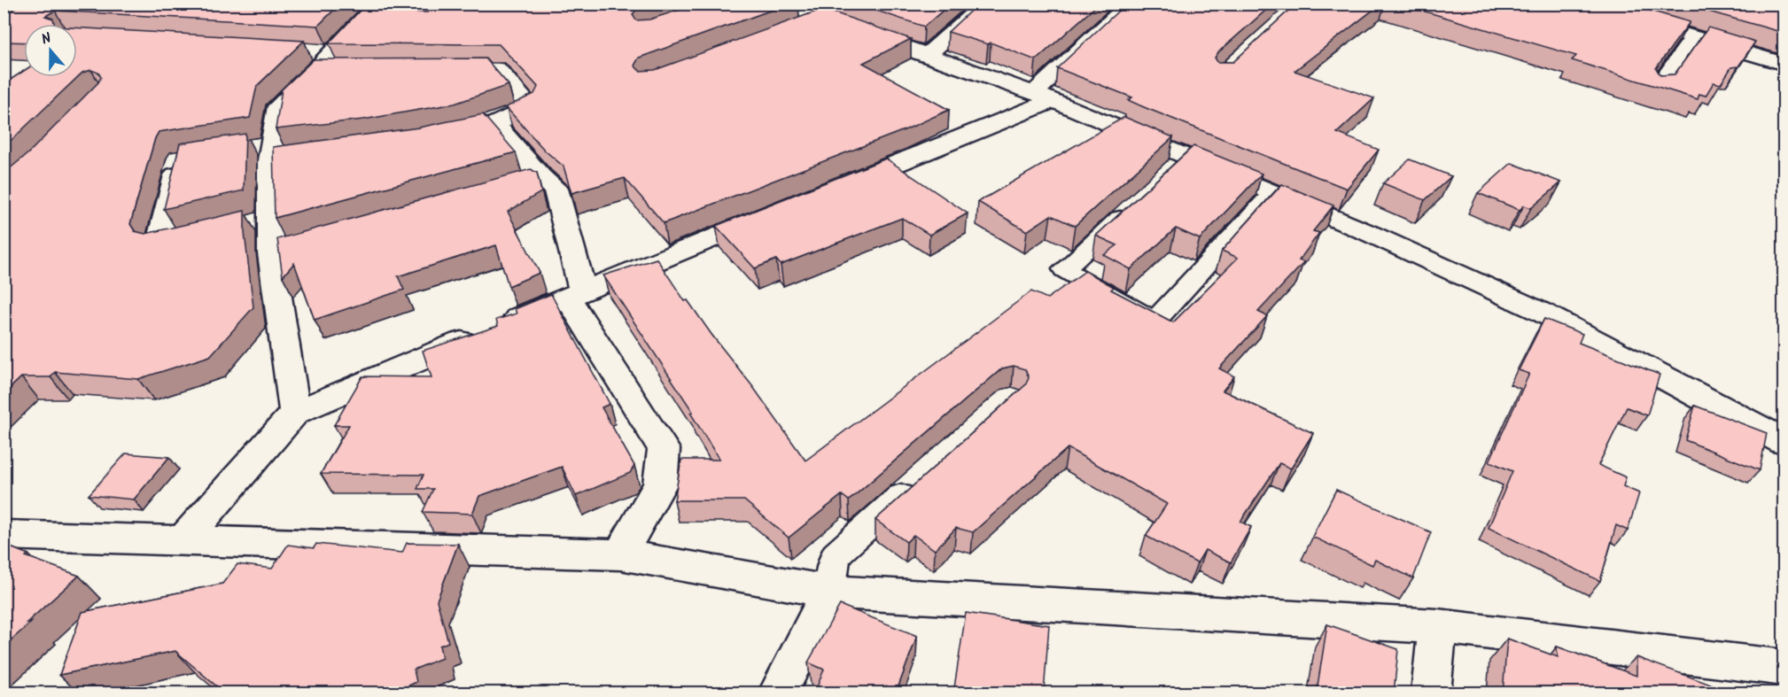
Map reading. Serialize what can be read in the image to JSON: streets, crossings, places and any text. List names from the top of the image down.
{
  "north": "top"
}
